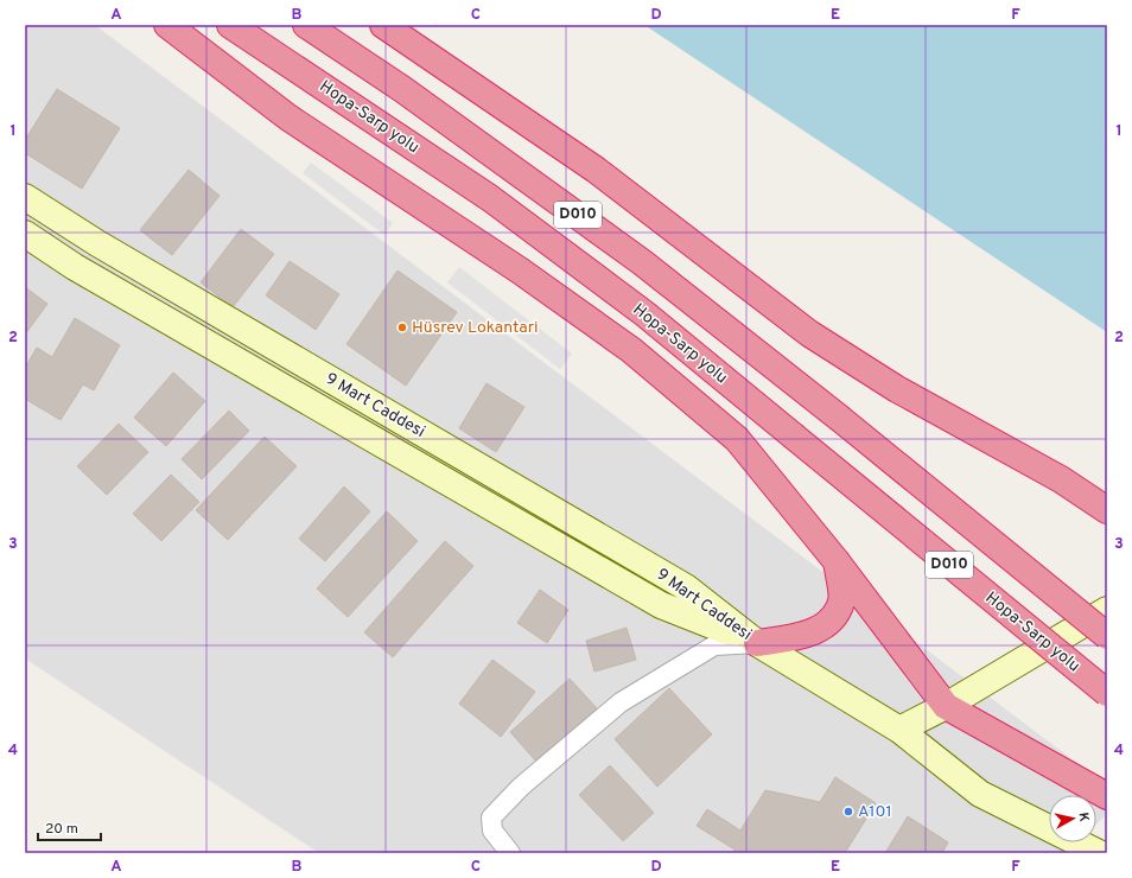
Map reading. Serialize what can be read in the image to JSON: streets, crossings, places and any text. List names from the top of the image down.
{
  "streets": {
    "highway": ["Hopa-Sarp yolu", "D010"],
    "main road": ["9 Mart Caddesi"]
  },
  "places": ["Hüsrev Lokantari", "A101"],
  "scale_bar": "20 m",
  "north": "right",
  "grid": {
    "columns": [
      "A",
      "B",
      "C",
      "D",
      "E",
      "F"
    ],
    "rows": [
      "1",
      "2",
      "3",
      "4"
    ]
  }
}
